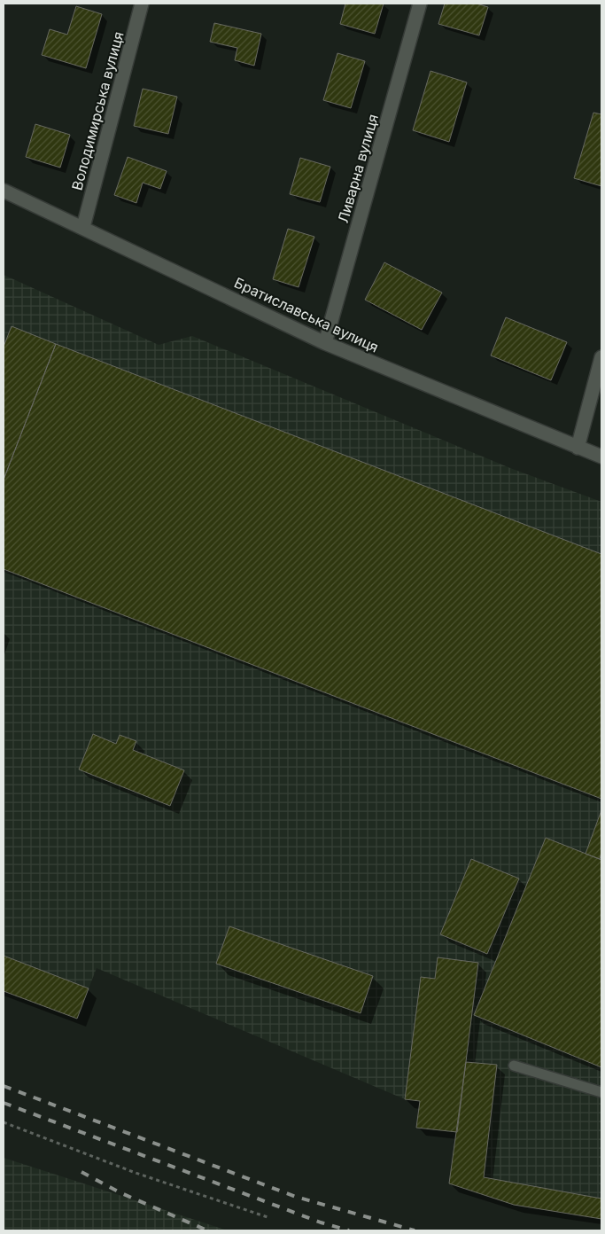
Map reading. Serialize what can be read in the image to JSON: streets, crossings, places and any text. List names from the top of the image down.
{
  "streets": {
    "street": ["Володимирська вулиця", "Ливарна вулиця", "Братиславська вулиця"]
  },
  "crossings": [
    ["Володимирська вулиця", "Братиславська вулиця"],
    ["Ливарна вулиця", "Братиславська вулиця"]
  ]
}
